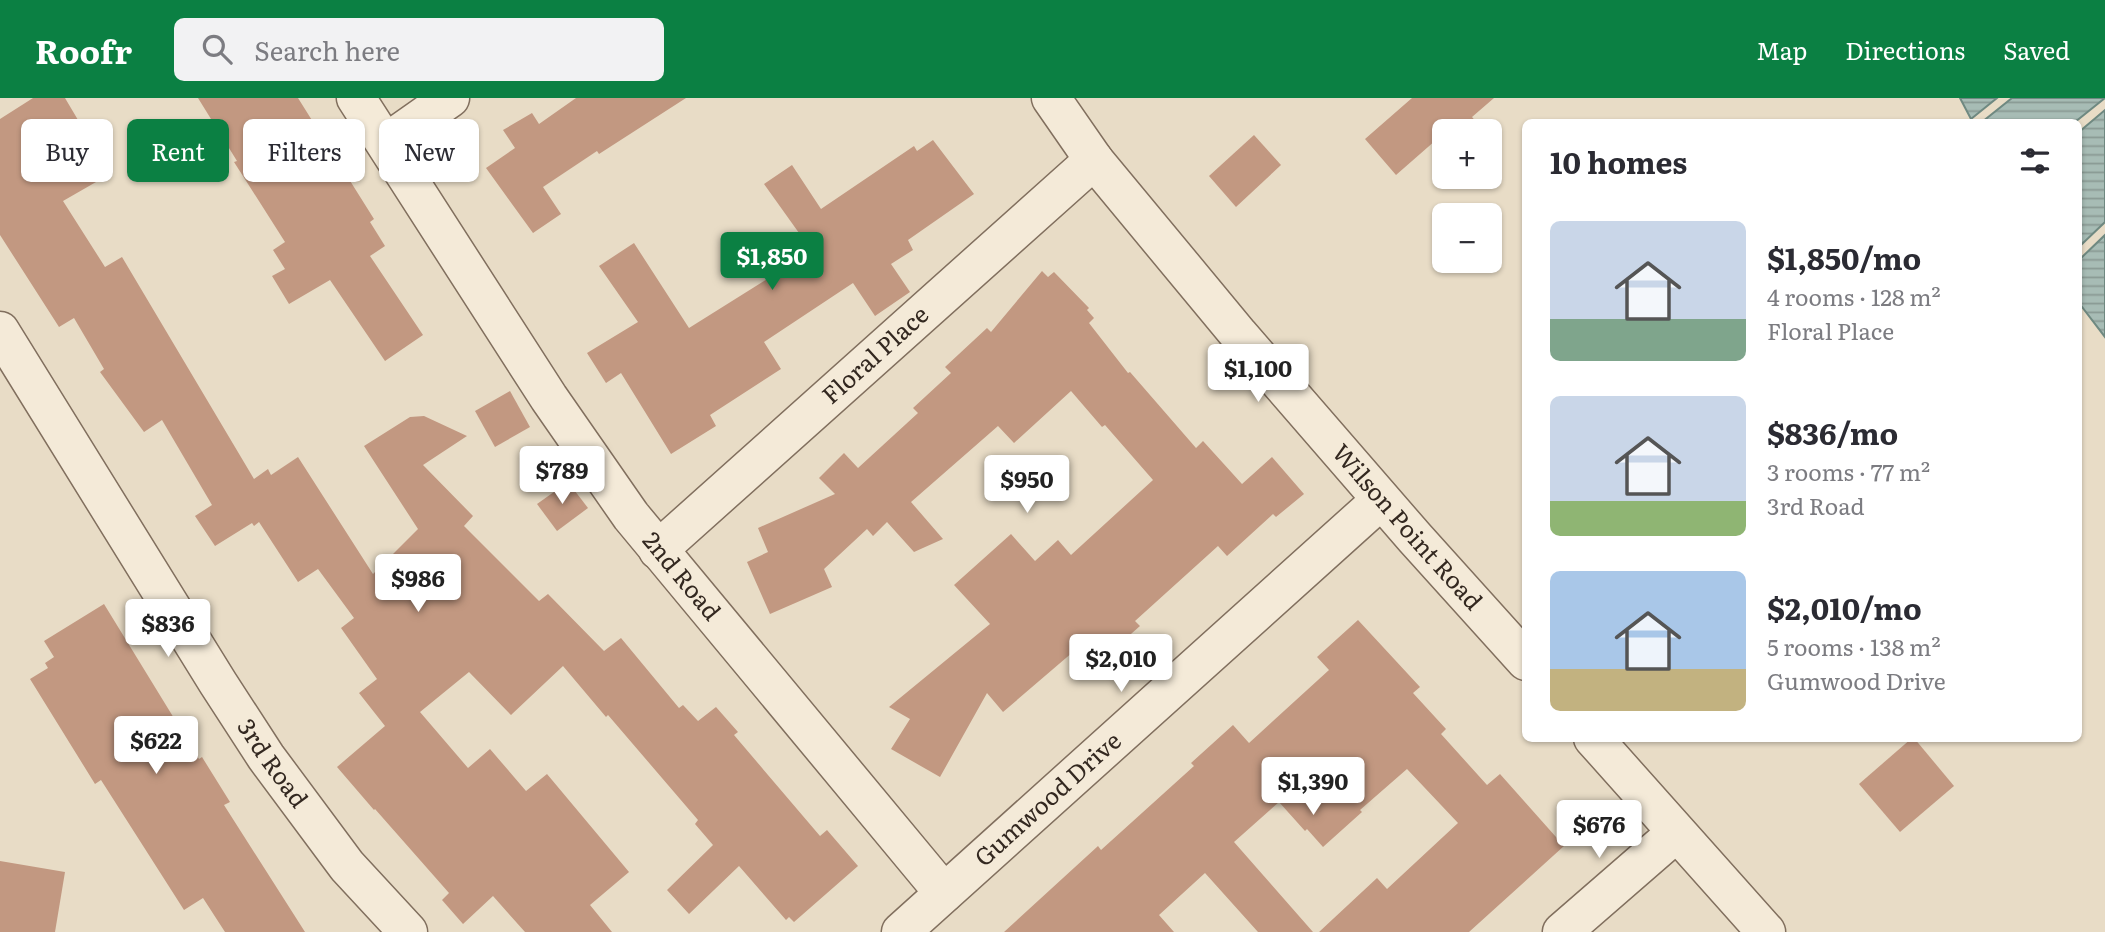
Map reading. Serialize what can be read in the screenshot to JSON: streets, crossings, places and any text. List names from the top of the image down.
{
  "streets": {
    "street": [
      "Floral Place",
      "Wilson Point Road",
      "2nd Road",
      "3rd Road",
      "Gumwood Drive"
    ]
  },
  "crossings": [
    ["Floral Place", "Wilson Point Road"],
    ["Floral Place", "2nd Road"],
    ["Wilson Point Road", "Gumwood Drive"],
    ["2nd Road", "Gumwood Drive"]
  ],
  "page": {
    "header": "Roofr",
    "search": "Search here",
    "nav": ["Map", "Directions", "Saved"],
    "map_buttons": ["+", "−"],
    "chip": [
      "Buy",
      "Rent",
      "Filters",
      "New"
    ],
    "heading": "10 homes",
    "list": [
      {
        "name": "$1,850/mo",
        "note": "4 rooms · 128 m² · Floral Place"
      },
      {
        "name": "$836/mo",
        "note": "3 rooms · 77 m² · 3rd Road"
      },
      {
        "name": "$2,010/mo",
        "note": "5 rooms · 138 m² · Gumwood Drive"
      }
    ],
    "price": [
      "$1,850",
      "$1,100",
      "$789",
      "$950",
      "$986",
      "$836",
      "$2,010",
      "$622",
      "$1,390",
      "$676"
    ]
  }
}
